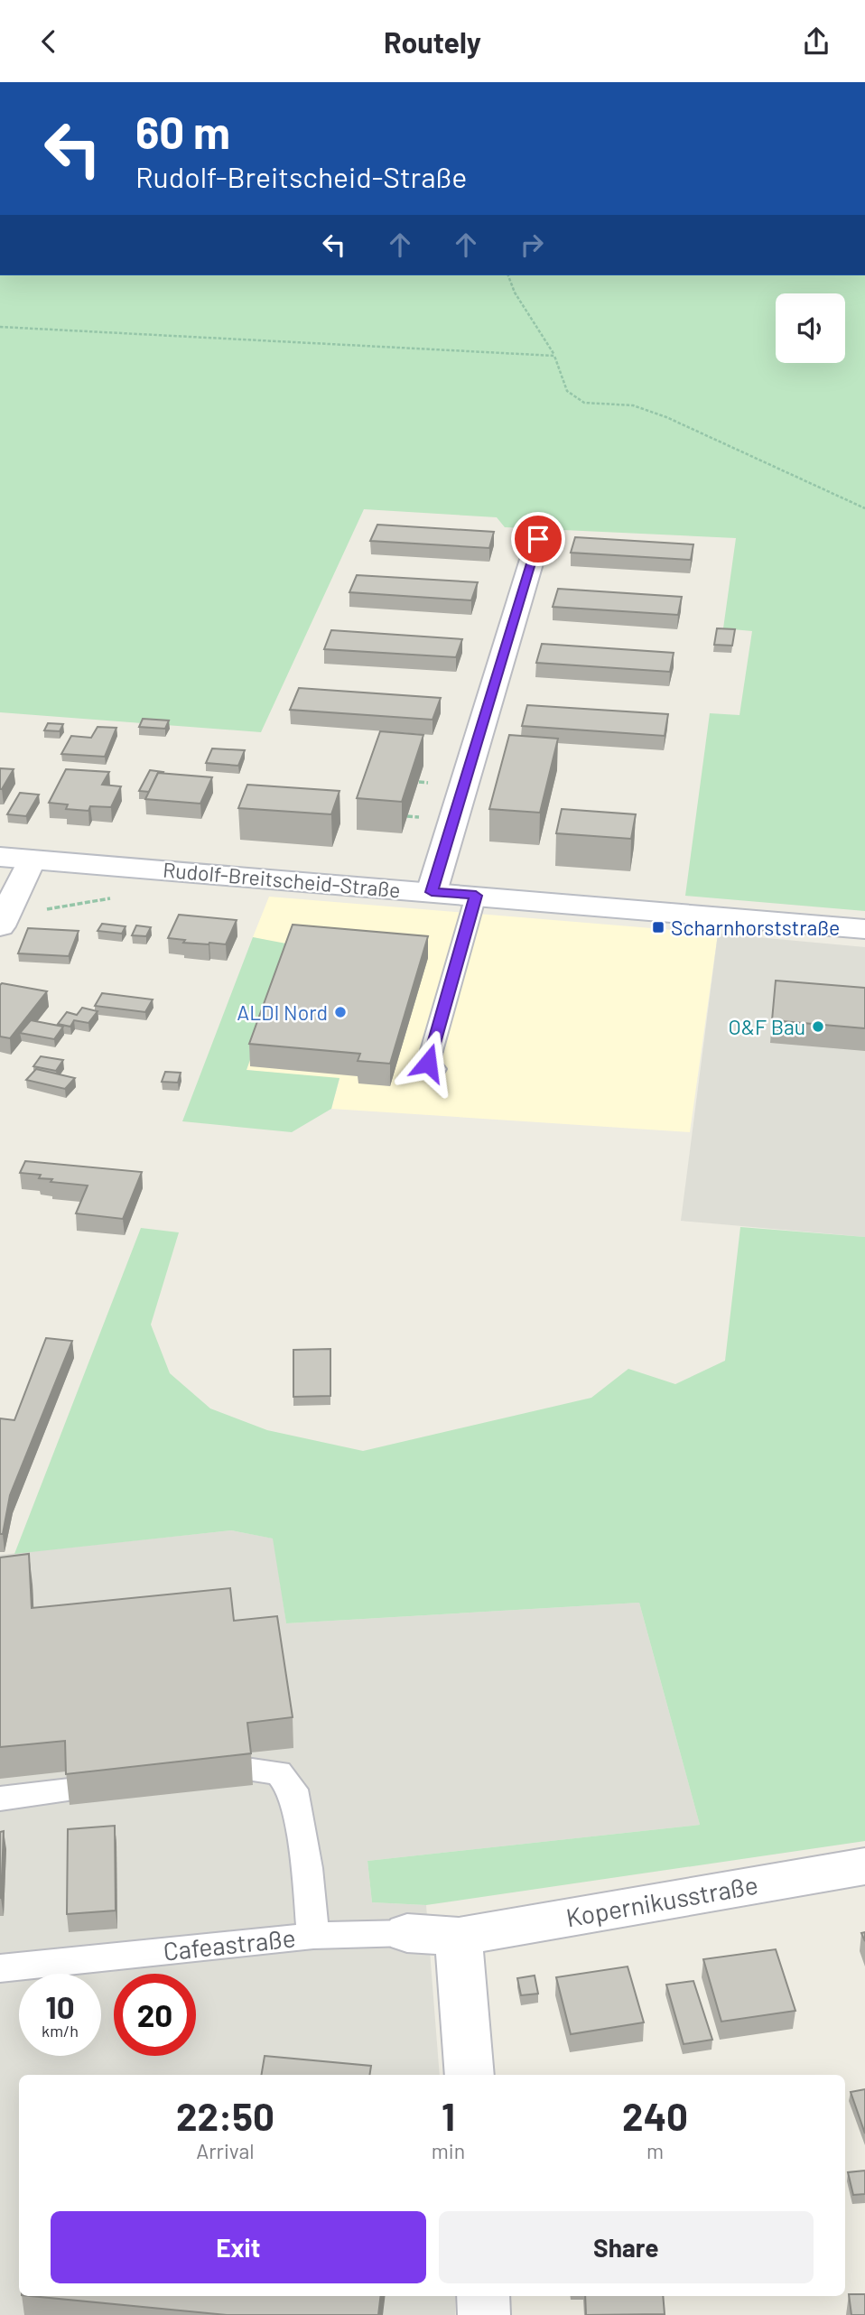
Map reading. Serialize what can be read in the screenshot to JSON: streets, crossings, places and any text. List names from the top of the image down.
{
  "streets": {
    "street": ["Rudolf-Breitscheid-Straße", "Kopernikusstraße", "Cafeastraße"]
  },
  "crossings": [
    ["Kopernikusstraße", "Cafeastraße"]
  ],
  "places": {
    "transit": ["Scharnhorststraße"],
    "other": ["ALDI Nord", "O&F Bau"]
  },
  "page": {
    "header": "Routely",
    "turn": ["60 m", "Rudolf-Breitscheid-Straße"],
    "speed": "10 km/h",
    "limit": "20",
    "eta": [
      "22:50",
      "Arrival",
      "1",
      "min",
      "240",
      "m"
    ],
    "buttons": ["Exit", "Share"]
  }
}
